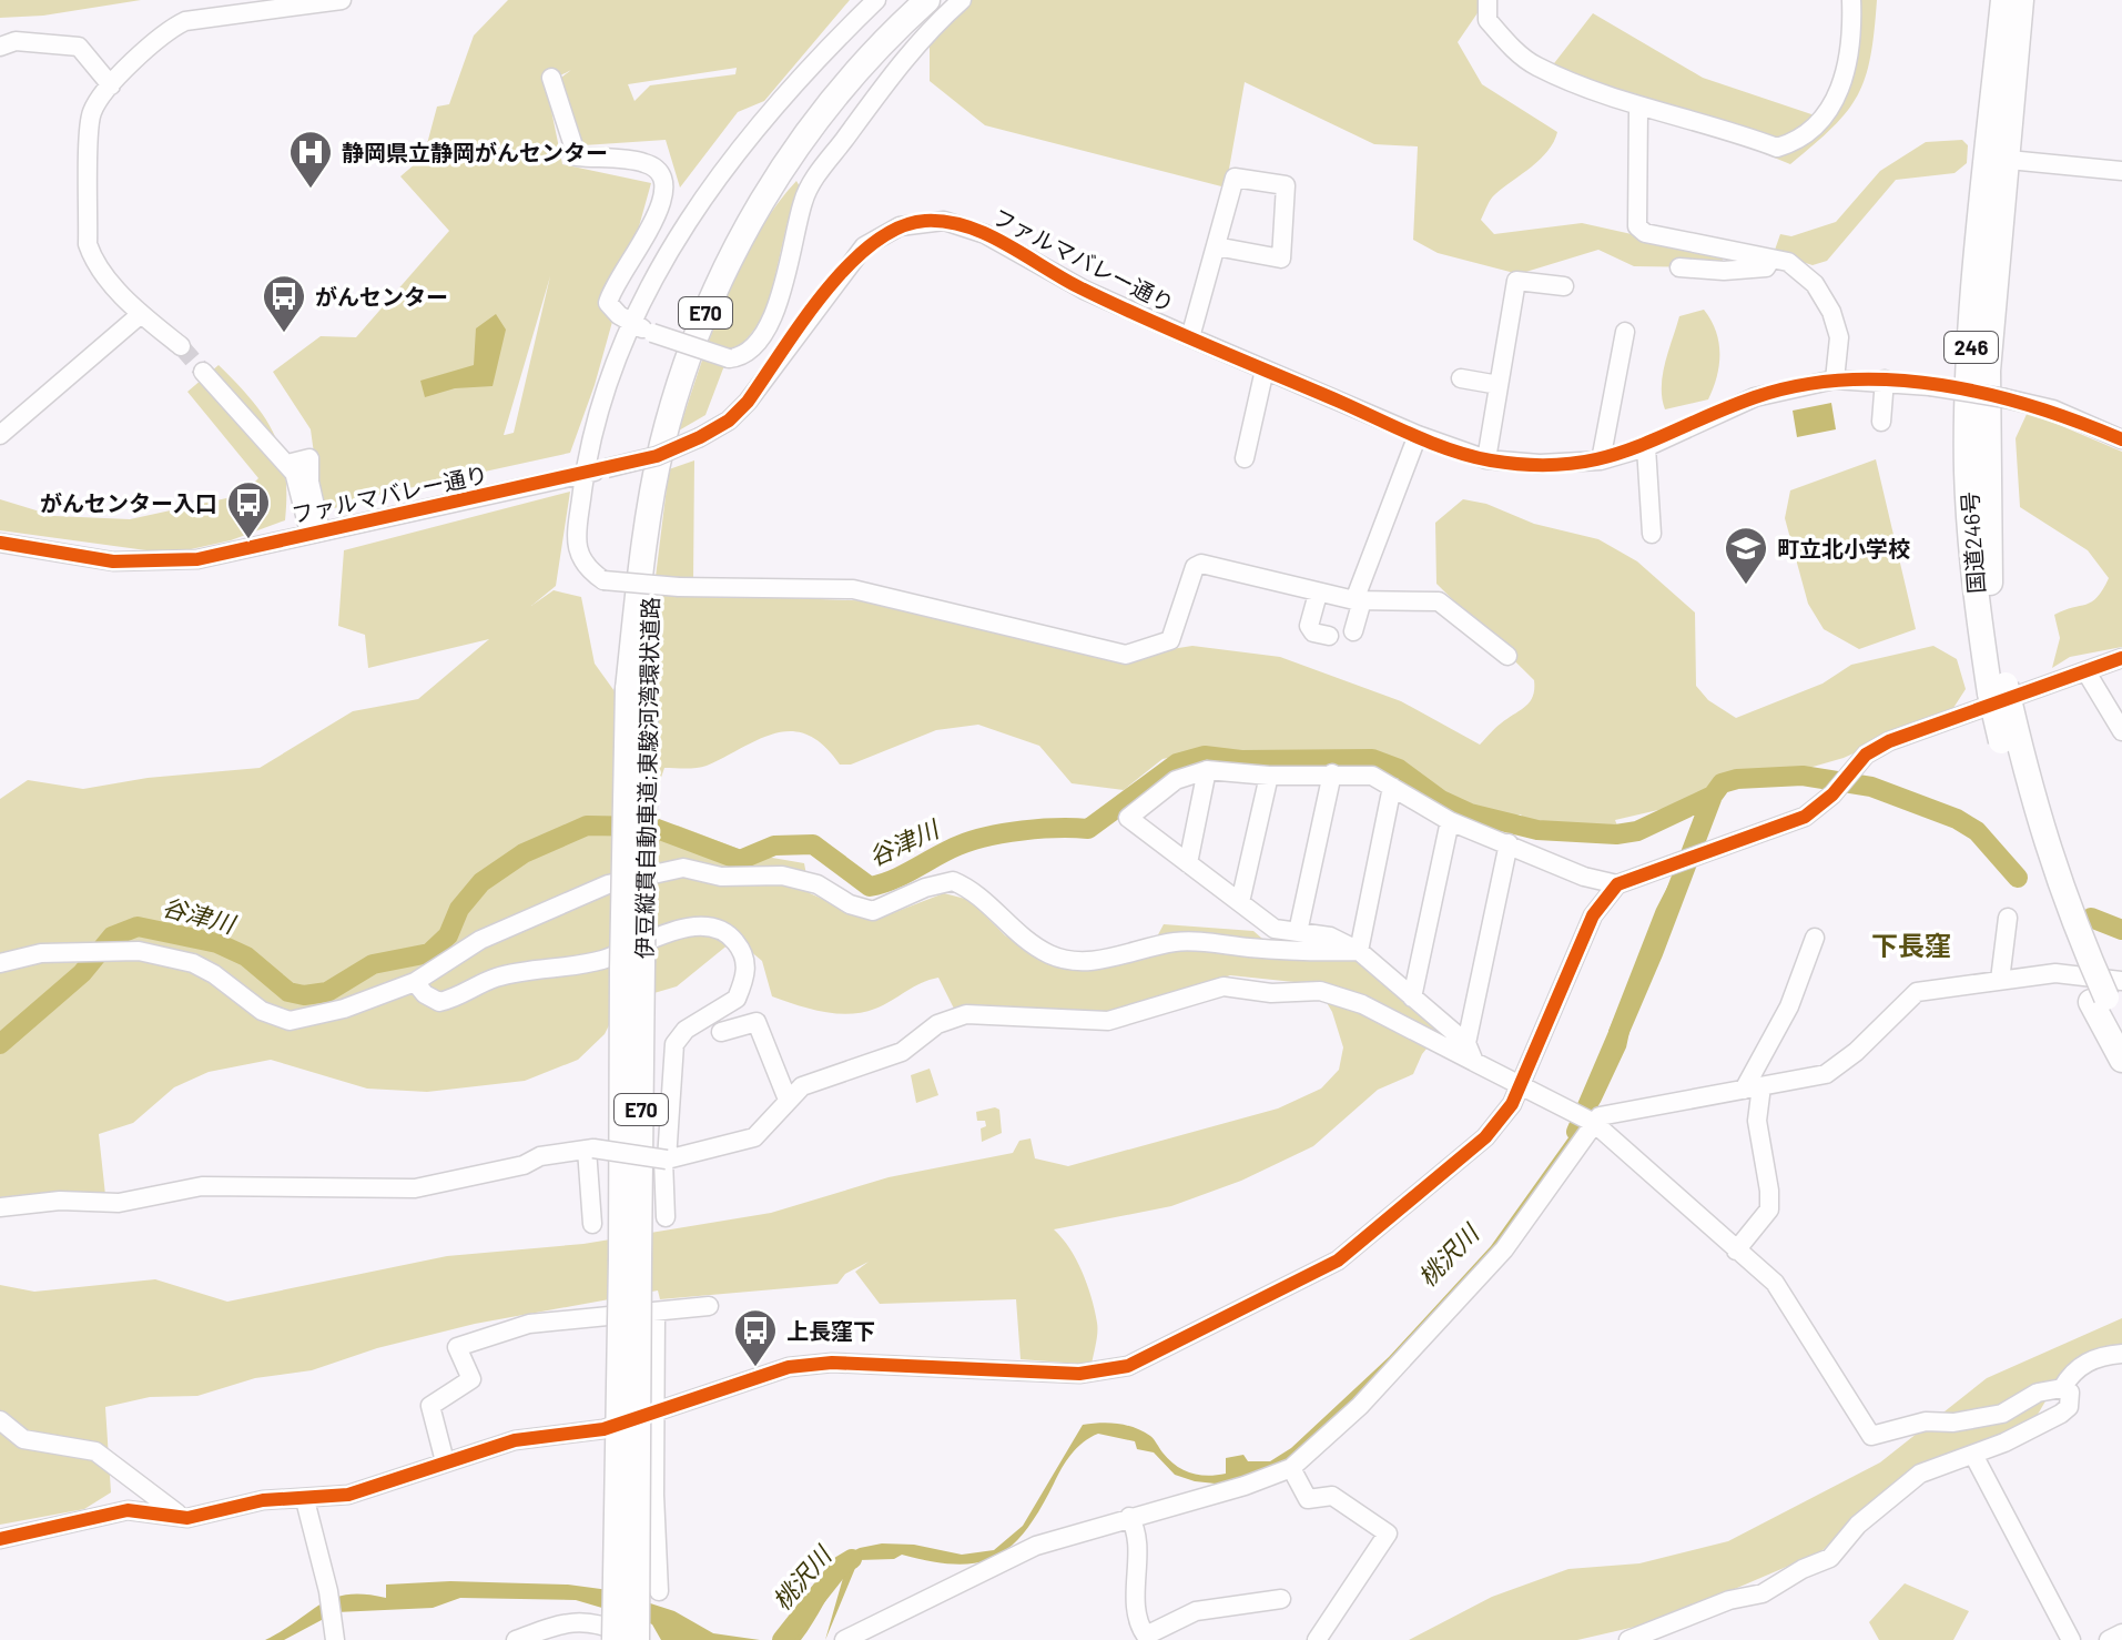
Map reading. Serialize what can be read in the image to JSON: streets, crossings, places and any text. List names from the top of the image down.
{
  "streets": {
    "highway": [
      "E70",
      "246",
      "国道246号",
      "伊豆縦貫自動車道;東駿河湾環状道路"
    ],
    "street": ["ファルマバレー通り"]
  },
  "districts": ["下長窪"],
  "water": ["谷津川", "桃沢川"],
  "places": {
    "hospital": ["静岡県立静岡がんセンター"],
    "bus stop": ["がんセンター", "がんセンター入口", "上長窪下"],
    "school or university": ["町立北小学校"]
  }
}
